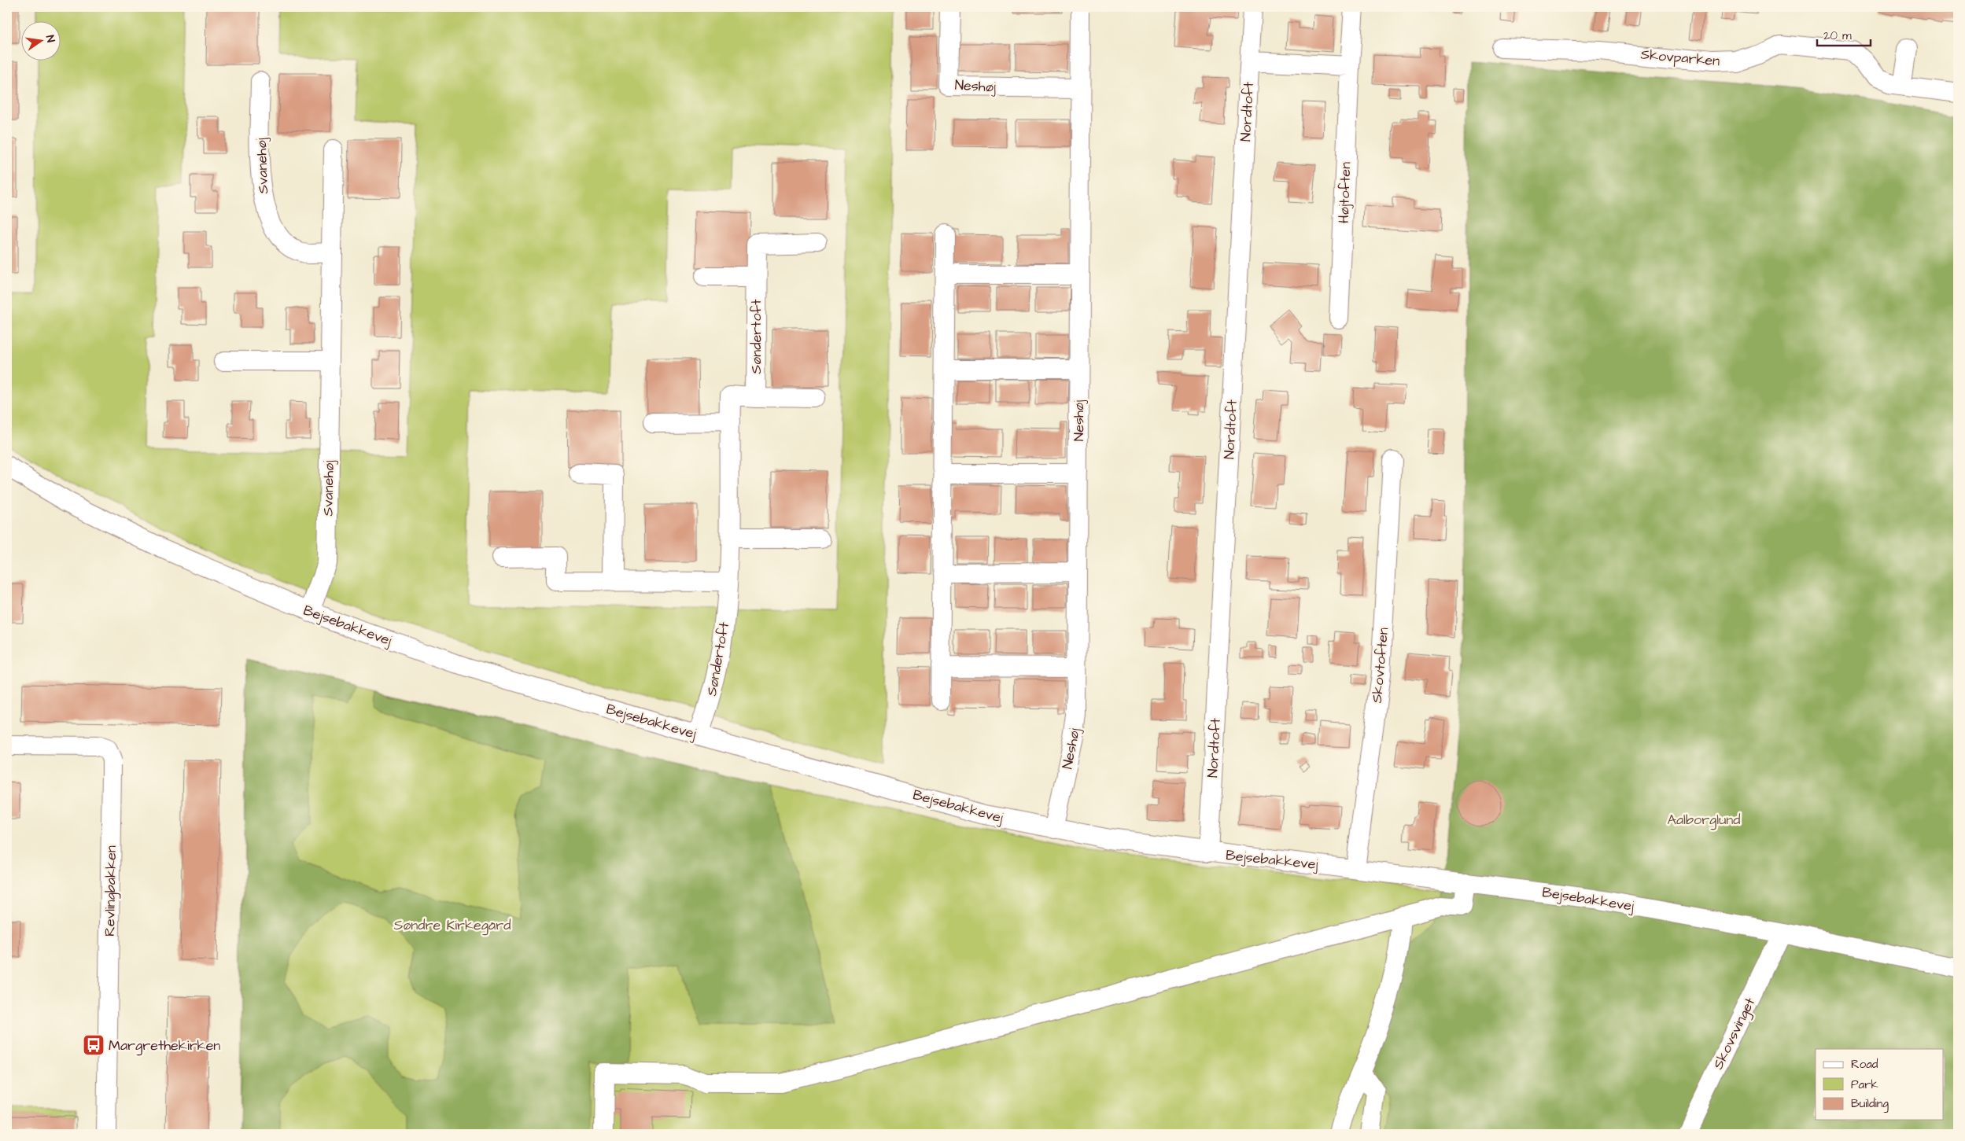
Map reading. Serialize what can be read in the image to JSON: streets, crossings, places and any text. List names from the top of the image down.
{
  "streets": {
    "street": [
      "Skovparken",
      "Neshøj",
      "Nordtoft",
      "Svanehøj",
      "Højtoften",
      "Søndertoft",
      "Bejsebakkevej",
      "Skovtoften",
      "Revlingbakken",
      "Skovsvinget"
    ]
  },
  "crossings": [
    ["Neshøj", "Bejsebakkevej"],
    ["Nordtoft", "Bejsebakkevej"],
    ["Svanehøj", "Bejsebakkevej"],
    ["Søndertoft", "Bejsebakkevej"],
    ["Bejsebakkevej", "Skovtoften"],
    ["Bejsebakkevej", "Skovsvinget"]
  ],
  "parks": ["Aalborglund", "Søndre Kirkegård"],
  "places": {
    "bus stop": ["Margrethekirken"]
  },
  "legend": ["Road", "Park", "Building"],
  "scale_bar": "20 m",
  "north": "right"
}
